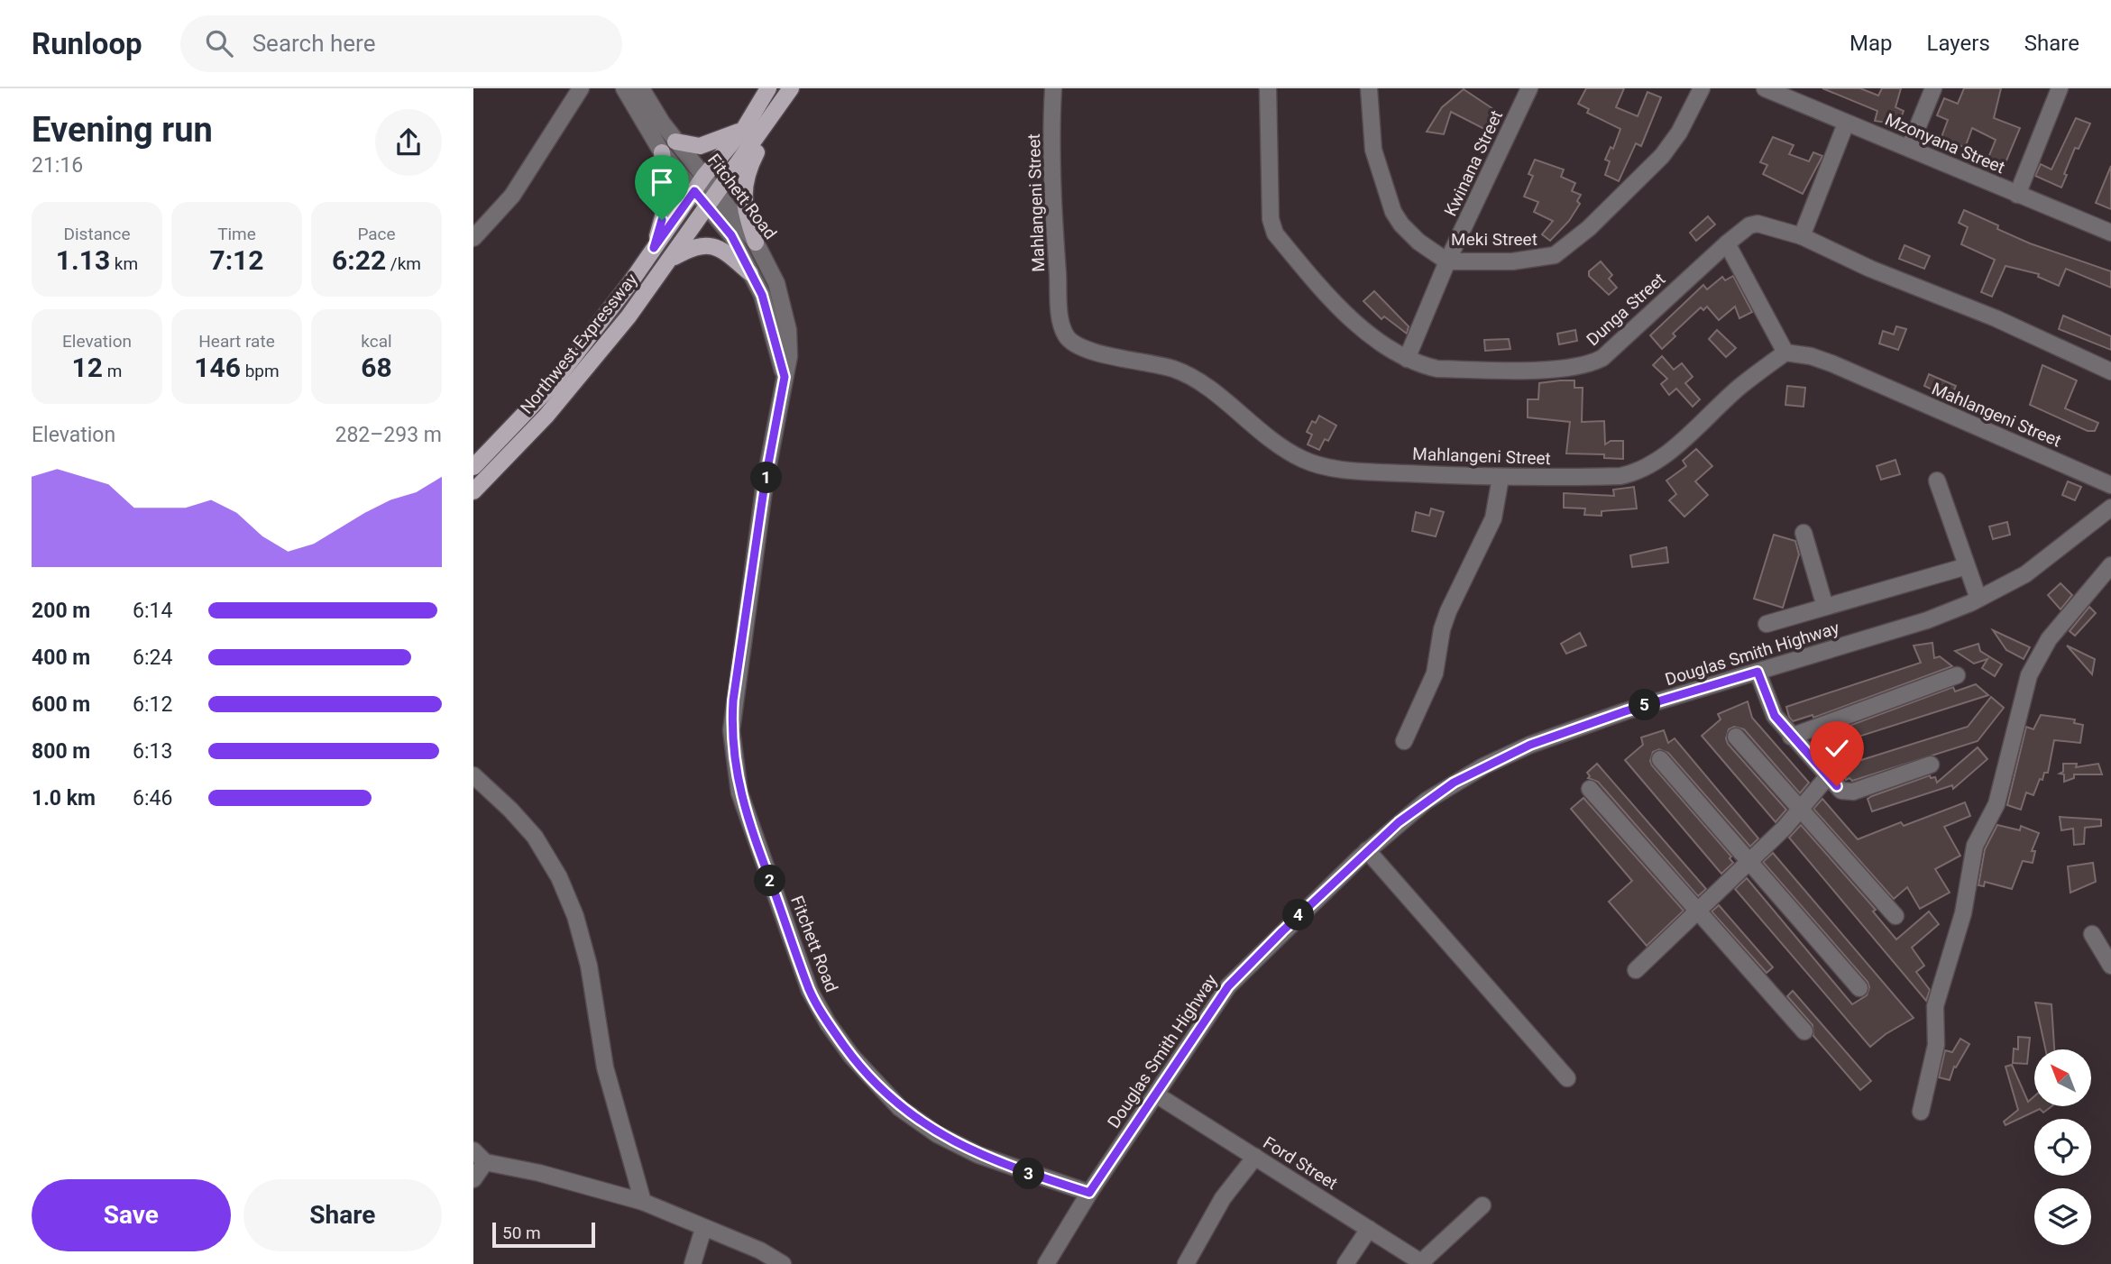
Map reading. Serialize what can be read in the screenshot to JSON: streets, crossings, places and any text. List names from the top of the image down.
{
  "streets": {
    "main road": ["Northwest Expressway"],
    "street": [
      "Mzonyana Street",
      "Kwinana Street",
      "Fitchett Road",
      "Mahlangeni Street",
      "Meki Street",
      "Dunga Street",
      "Douglas Smith Highway",
      "Ford Street"
    ]
  },
  "crossings": [
    ["Kwinana Street", "Meki Street"],
    ["Kwinana Street", "Dunga Street"],
    ["Fitchett Road", "Northwest Expressway"],
    ["Fitchett Road", "Douglas Smith Highway"],
    ["Douglas Smith Highway", "Ford Street"]
  ],
  "scale_bar": "50 m",
  "north": "top left",
  "page": {
    "header": "Runloop",
    "search": "Search here",
    "nav": ["Map", "Layers", "Share"],
    "heading": ["Evening run", "21:16"],
    "stats": [
      ["Distance", "1.13 km"],
      ["Time", "7:12"],
      ["Pace", "6:22 /km"],
      ["Elevation", "12 m"],
      ["Heart rate", "146 bpm"],
      ["kcal", "68"]
    ],
    "chart": ["Elevation", "282–293 m"],
    "pins": [
      "1",
      "5",
      "2",
      "4",
      "3"
    ],
    "list": [
      {
        "name": "200 m",
        "note": "6:14"
      },
      {
        "name": "400 m",
        "note": "6:24"
      },
      {
        "name": "600 m",
        "note": "6:12"
      },
      {
        "name": "800 m",
        "note": "6:13"
      },
      {
        "name": "1.0 km",
        "note": "6:46"
      }
    ],
    "buttons": ["Save", "Share"],
    "scale": "50 m"
  }
}
